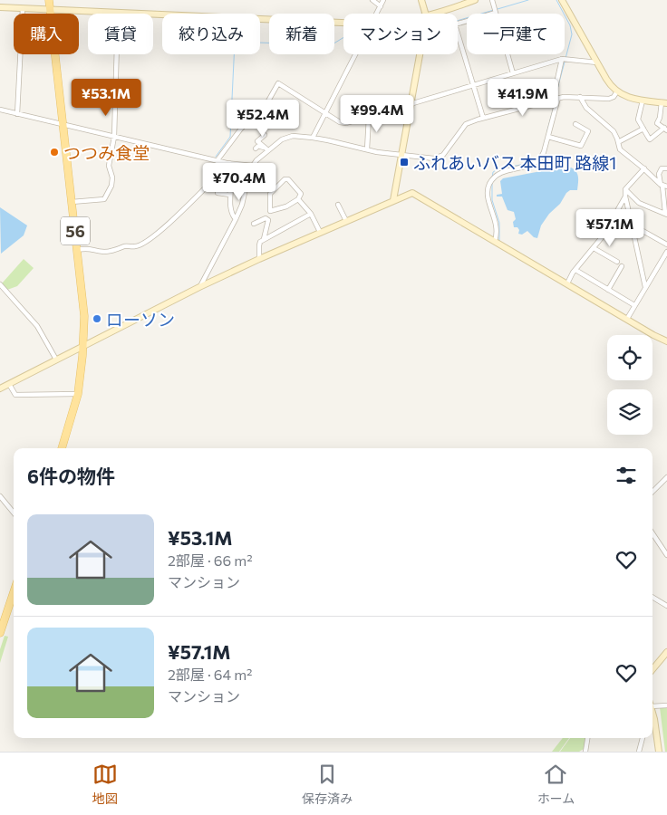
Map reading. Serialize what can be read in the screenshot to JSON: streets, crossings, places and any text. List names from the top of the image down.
{
  "streets": {
    "main road": ["56"]
  },
  "places": {
    "other": ["つつみ食堂", "ローソン"],
    "transit": ["ふれあいバス 本田町 路線1"]
  },
  "page": {
    "chip": [
      "購入",
      "賃貸",
      "絞り込み",
      "新着",
      "マンション",
      "一戸建て"
    ],
    "price": [
      "¥53.1M",
      "¥41.9M",
      "¥99.4M",
      "¥52.4M",
      "¥70.4M",
      "¥57.1M"
    ],
    "heading": "6件の物件",
    "list": [
      {
        "name": "¥53.1M",
        "note": "2部屋 · 66 m² · マンション"
      },
      {
        "name": "¥57.1M",
        "note": "2部屋 · 64 m² · マンション"
      }
    ],
    "tabs": ["地図", "保存済み", "ホーム"]
  }
}
